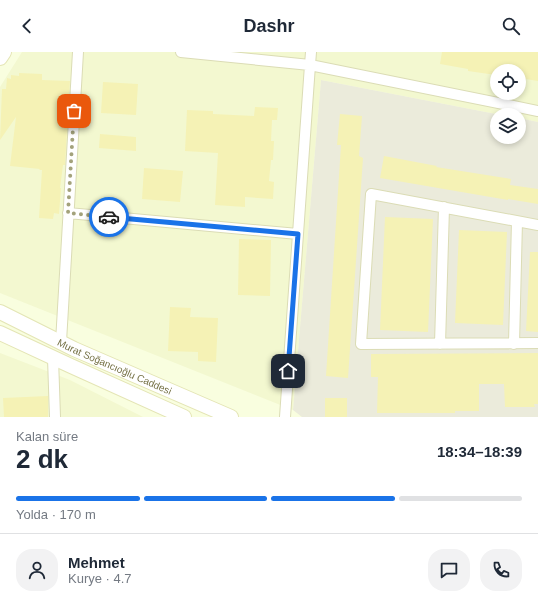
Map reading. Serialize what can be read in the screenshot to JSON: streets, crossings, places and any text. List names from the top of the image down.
{
  "streets": {
    "main road": ["Murat Soğancıoğlu Caddesi"]
  },
  "page": {
    "header": "Dashr",
    "heading": ["2 dk", "Kalan süre", "18:34–18:39"],
    "panel": ["Mehmet", "Kurye · 4.7"],
    "bar": "Yolda · 170 m"
  }
}
